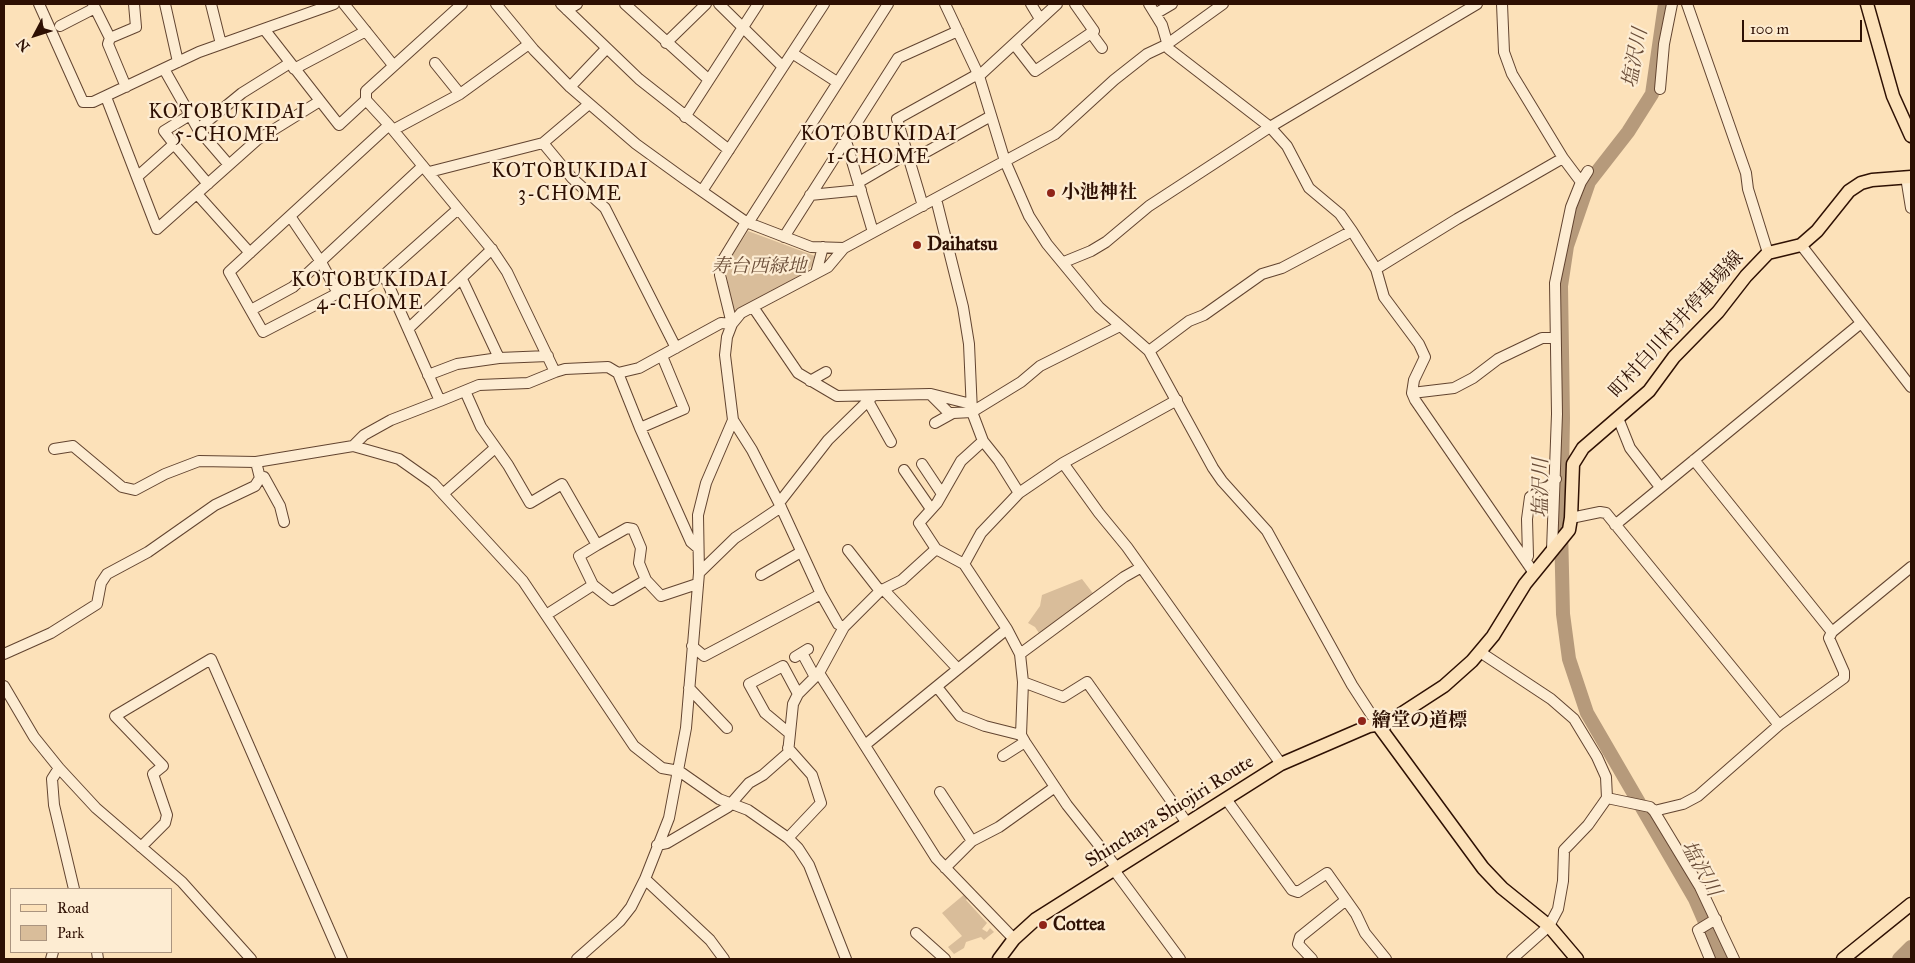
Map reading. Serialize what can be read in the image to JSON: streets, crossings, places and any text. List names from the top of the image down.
{
  "streets": {
    "main road": ["町村白川村井停車場線", "Shinchaya Shiojiri Route"]
  },
  "crossings": [
    ["町村白川村井停車場線", "Shinchaya Shiojiri Route"]
  ],
  "districts": [
    "KOTOBUKIDAI 5-CHOME",
    "KOTOBUKIDAI 1-CHOME",
    "KOTOBUKIDAI 3-CHOME",
    "KOTOBUKIDAI 4-CHOME"
  ],
  "water": ["塩沢川"],
  "parks": ["寿台西緑地"],
  "places": [
    "小池神社",
    "Daihatsu",
    "繪堂の道標",
    "Cottea"
  ],
  "legend": ["Road", "Park"],
  "scale_bar": "100 m",
  "north": "bottom left"
}
